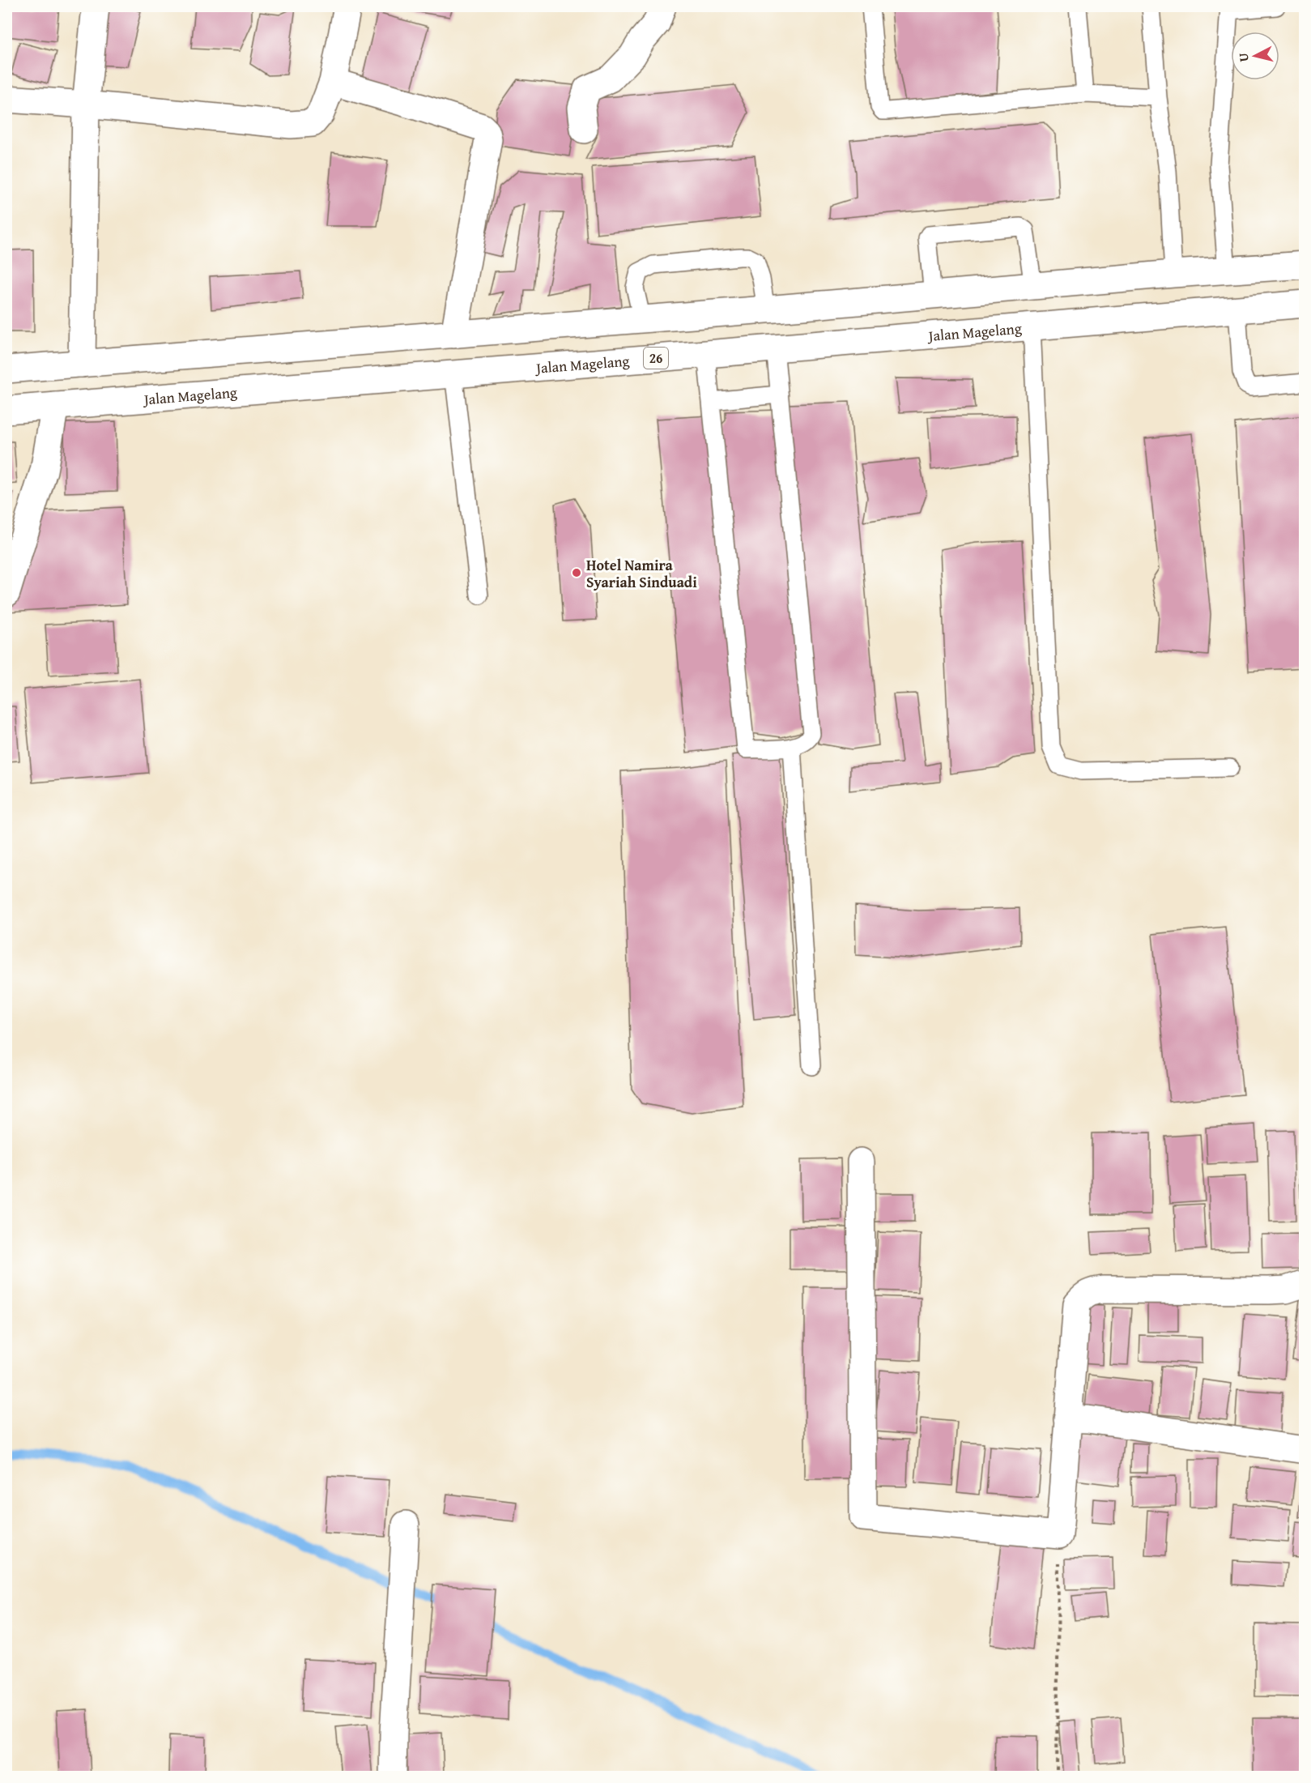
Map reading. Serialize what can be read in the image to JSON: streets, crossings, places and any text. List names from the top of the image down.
{
  "streets": {
    "street": ["Jalan Magelang", "26"]
  },
  "places": ["Hotel Namira Syariah Sinduadi"],
  "north": "left"
}
